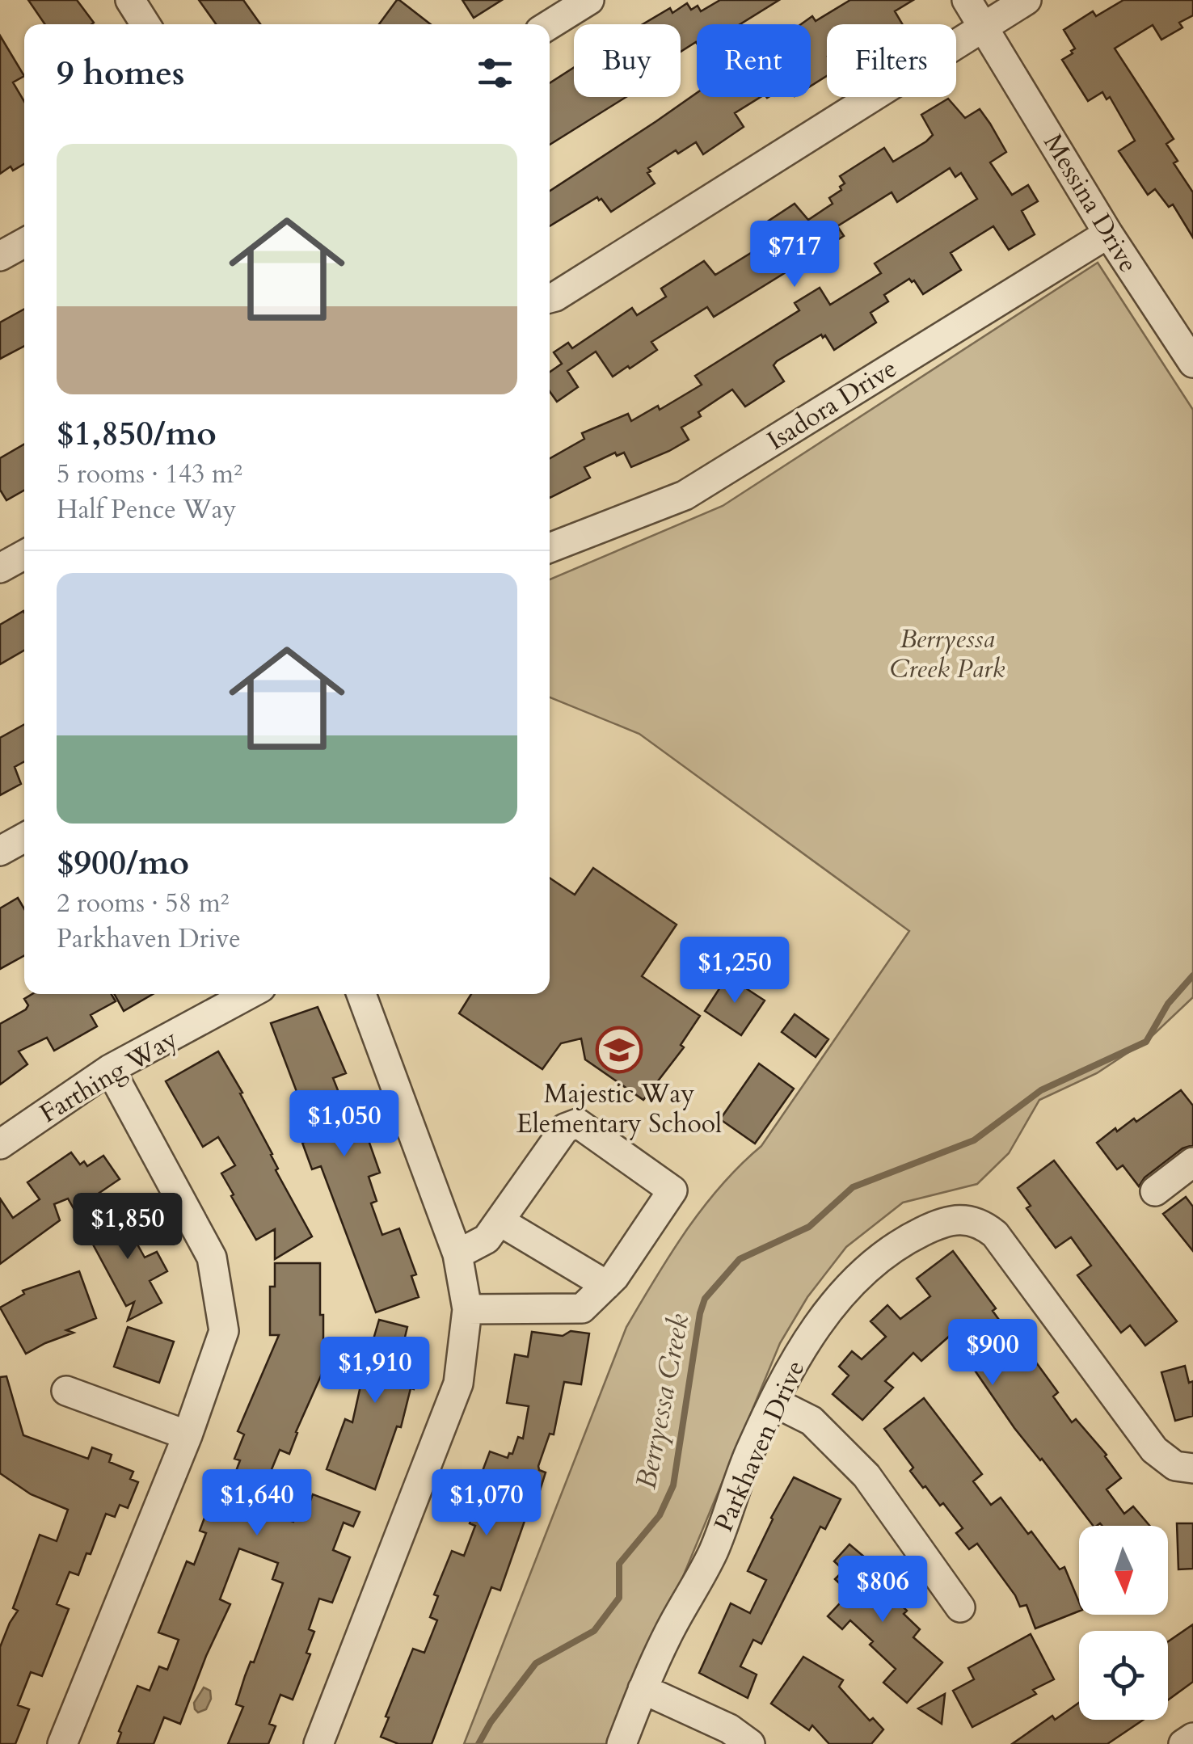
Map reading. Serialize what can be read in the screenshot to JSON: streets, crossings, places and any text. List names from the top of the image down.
{
  "streets": {
    "street": [
      "Messina Drive",
      "Isadora Drive",
      "Farthing Way",
      "Parkhaven Drive"
    ]
  },
  "crossings": [
    ["Messina Drive", "Isadora Drive"]
  ],
  "water": ["Berryessa Creek"],
  "parks": ["Berryessa Creek Park"],
  "places": {
    "school or university": ["Majestic Way Elementary School"]
  },
  "north": "bottom",
  "page": {
    "chip": ["Buy", "Rent", "Filters"],
    "heading": "9 homes",
    "list": [
      {
        "name": "$1,850/mo",
        "note": "5 rooms · 143 m² · Half Pence Way"
      },
      {
        "name": "$900/mo",
        "note": "2 rooms · 58 m² · Parkhaven Drive"
      }
    ],
    "price": [
      "$717",
      "$1,250",
      "$1,050",
      "$1,850",
      "$900",
      "$1,910",
      "$1,640",
      "$1,070",
      "$806"
    ]
  }
}
